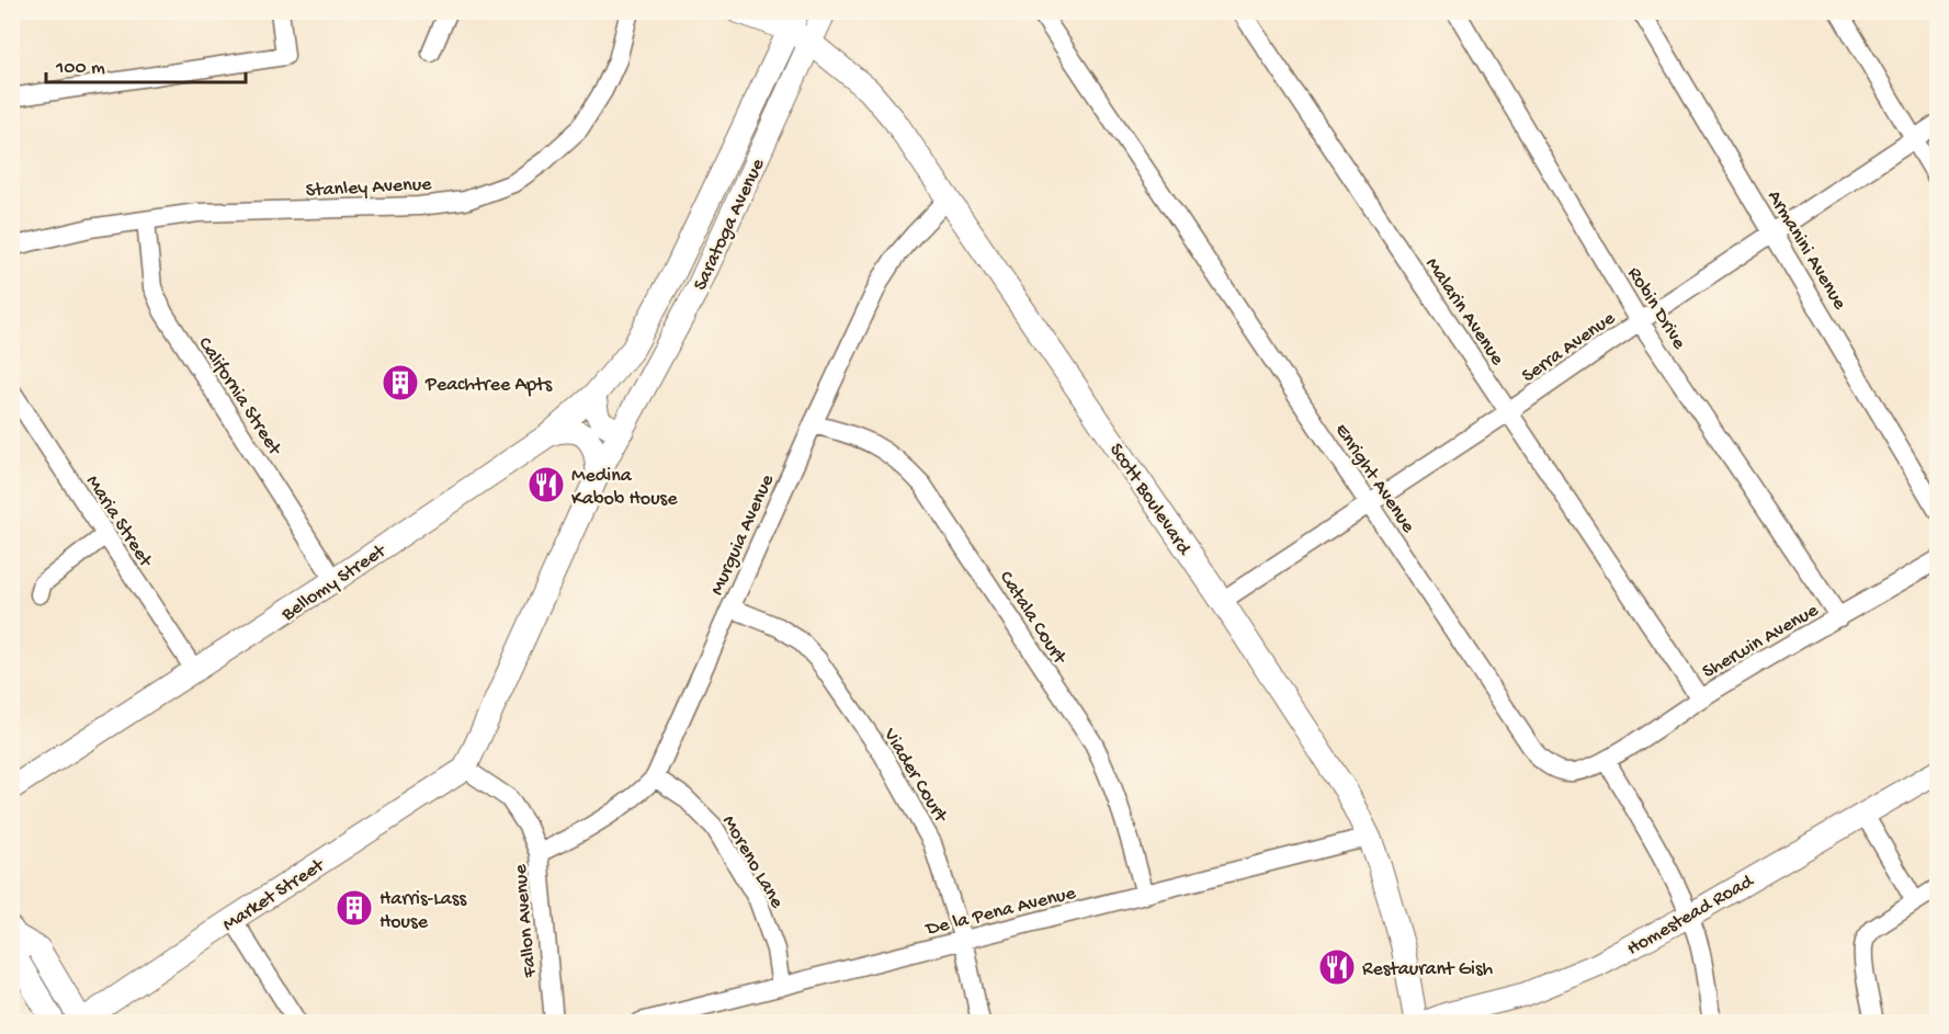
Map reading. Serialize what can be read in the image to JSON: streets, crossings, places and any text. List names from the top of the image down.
{
  "streets": {
    "main road": [
      "Saratoga Avenue",
      "Scott Boulevard",
      "Bellomy Street",
      "Market Street",
      "Homestead Road"
    ],
    "street": [
      "Stanley Avenue",
      "Armanini Avenue",
      "Robin Drive",
      "Malarin Avenue",
      "Serra Avenue",
      "California Street",
      "Enright Avenue",
      "Maria Street",
      "Murguia Avenue",
      "Catala Court",
      "Sherwin Avenue",
      "Viader Court",
      "Moreno Lane",
      "De la Pena Avenue",
      "Fallon Avenue"
    ]
  },
  "crossings": [
    ["Stanley Avenue", "California Street"],
    ["Saratoga Avenue", "Scott Boulevard"],
    ["Saratoga Avenue", "Bellomy Street"],
    ["Saratoga Avenue", "Market Street"],
    ["Saratoga Avenue", "Fallon Avenue"],
    ["Armanini Avenue", "Serra Avenue"],
    ["Robin Drive", "Serra Avenue"],
    ["Robin Drive", "Sherwin Avenue"],
    ["Malarin Avenue", "Serra Avenue"],
    ["Malarin Avenue", "Sherwin Avenue"],
    ["Serra Avenue", "Enright Avenue"],
    ["Serra Avenue", "Scott Boulevard"],
    ["California Street", "Bellomy Street"],
    ["Enright Avenue", "Sherwin Avenue"],
    ["Scott Boulevard", "Murguia Avenue"],
    ["Scott Boulevard", "De la Pena Avenue"],
    ["Maria Street", "Bellomy Street"],
    ["Murguia Avenue", "Catala Court"],
    ["Murguia Avenue", "Viader Court"],
    ["Murguia Avenue", "Moreno Lane"],
    ["Murguia Avenue", "Fallon Avenue"],
    ["Catala Court", "De la Pena Avenue"],
    ["Viader Court", "De la Pena Avenue"],
    ["Moreno Lane", "De la Pena Avenue"],
    ["Market Street", "Fallon Avenue"]
  ],
  "places": {
    "building": ["Peachtree Apts", "Harris-Lass House"],
    "restaurant": ["Medina Kabob House", "Restaurant Gish"]
  },
  "scale_bar": "100 m"
}
